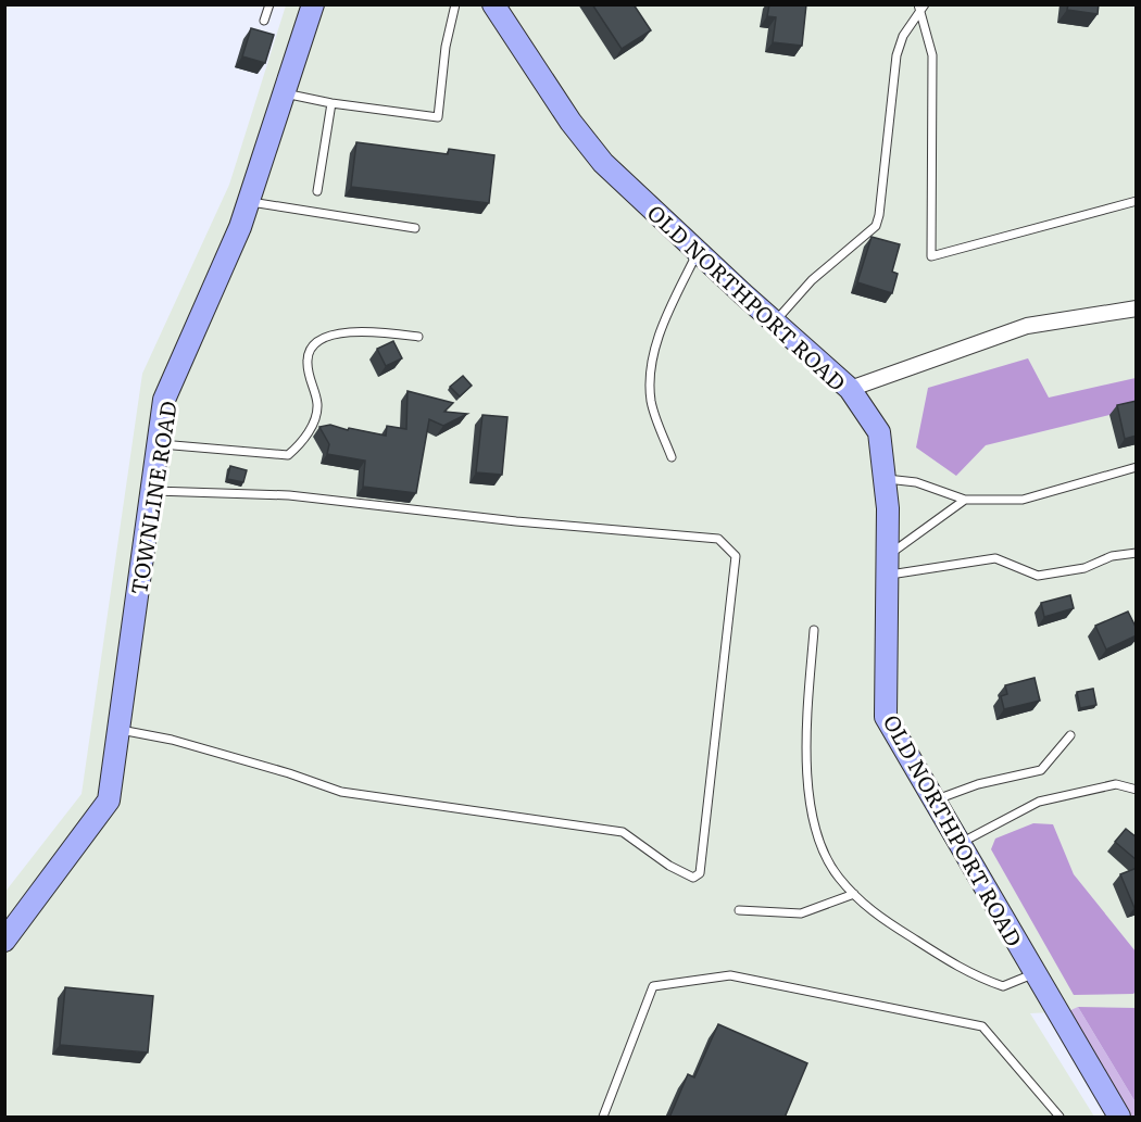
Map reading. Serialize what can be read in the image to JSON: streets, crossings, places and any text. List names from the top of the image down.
{
  "streets": {
    "main road": ["OLD NORTHPORT ROAD", "TOWNLINE ROAD"]
  }
}
